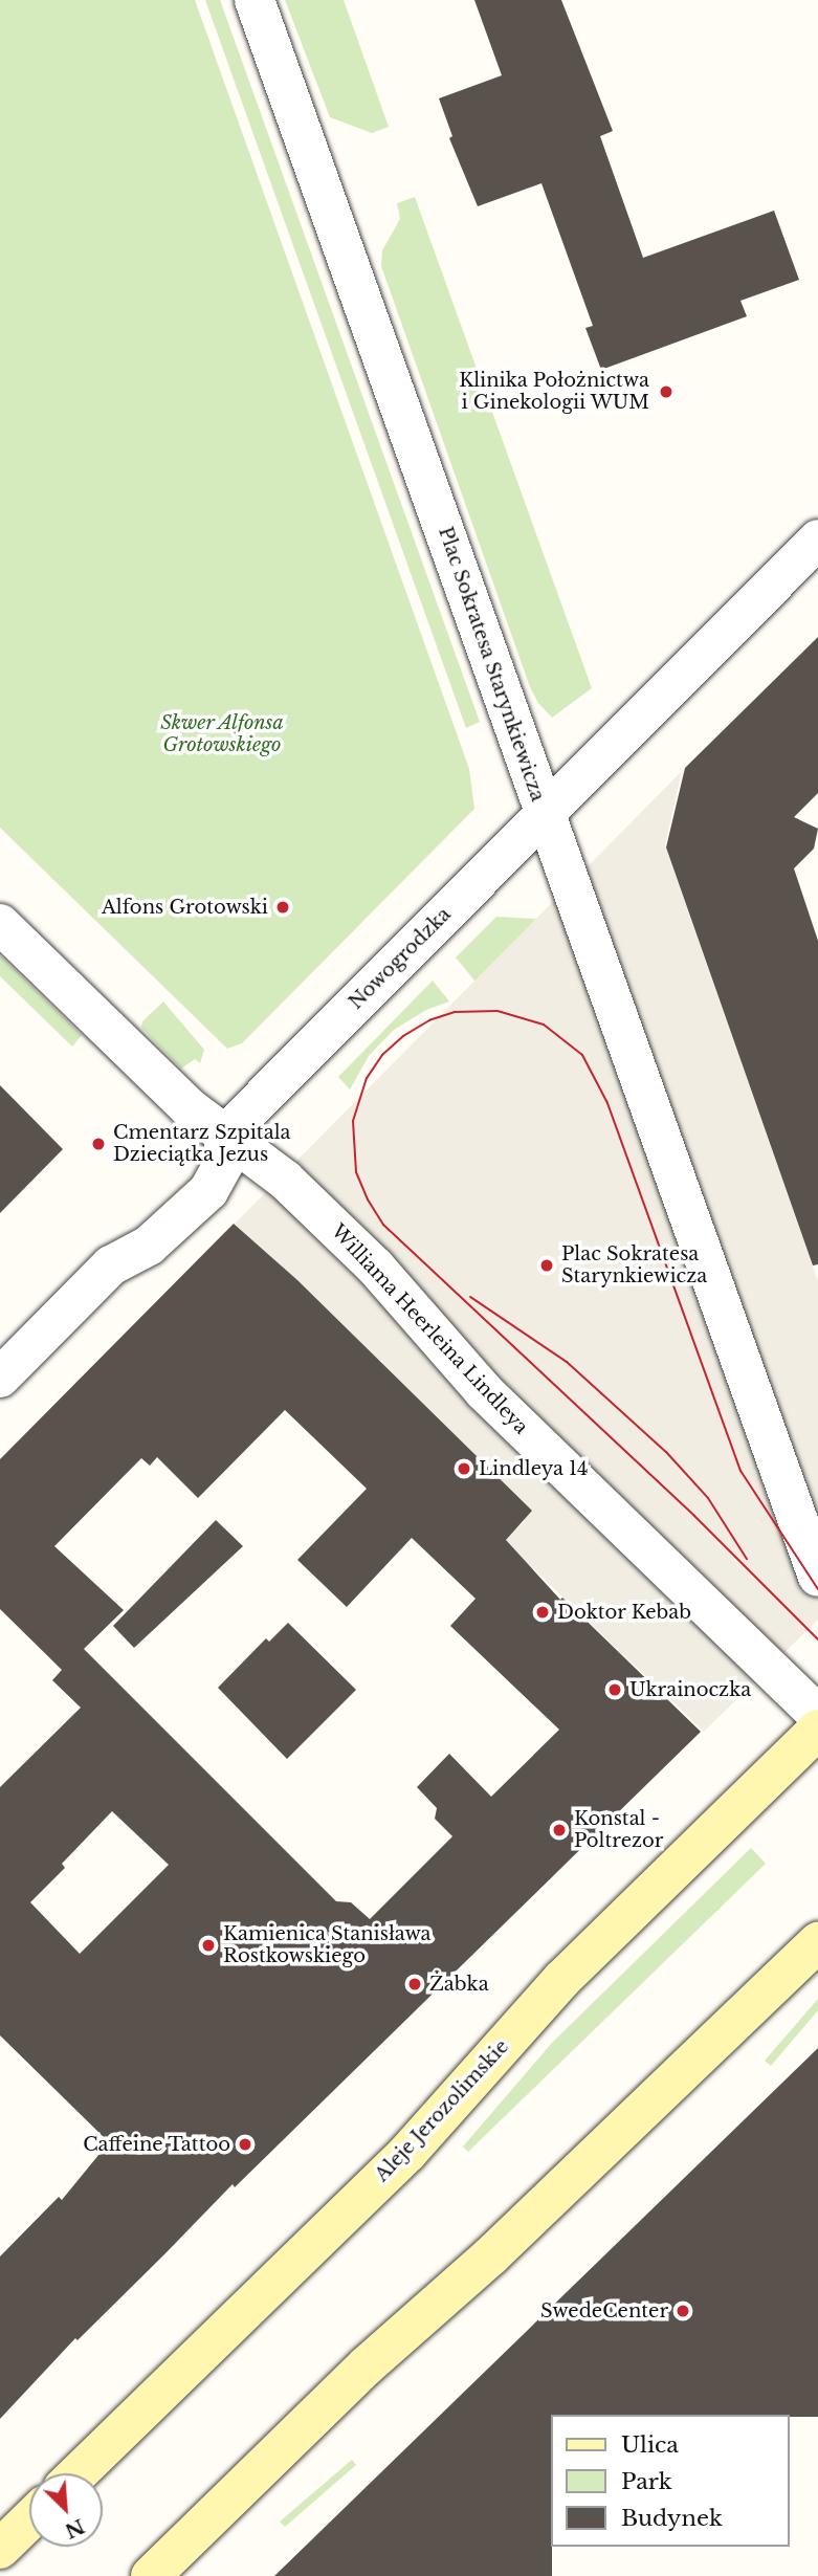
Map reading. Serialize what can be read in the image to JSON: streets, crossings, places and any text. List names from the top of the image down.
{
  "streets": {
    "main road": ["Aleje Jerozolimskie"],
    "street": ["Plac Sokratesa Starynkiewicza", "Nowogrodzka", "Williama Heerleina Lindleya"]
  },
  "crossings": [
    ["Plac Sokratesa Starynkiewicza", "Nowogrodzka"],
    ["Nowogrodzka", "Williama Heerleina Lindleya"]
  ],
  "parks": ["Skwer Alfonsa Grotowskiego"],
  "places": [
    "Klinika Położnictwa i Ginekologii WUM",
    "Alfons Grotowski",
    "Cmentarz Szpitala Dzieciątka Jezus",
    "Plac Sokratesa Starynkiewicza",
    "Lindleya 14",
    "Doktor Kebab",
    "Ukrainoczka",
    "Konstal - Poltrezor",
    "Kamienica Stanisława Rostkowskiego",
    "Żabka",
    "Caffeine Tattoo",
    "SwedeCenter"
  ],
  "legend": ["Ulica", "Park", "Budynek"],
  "north": "bottom right"
}
